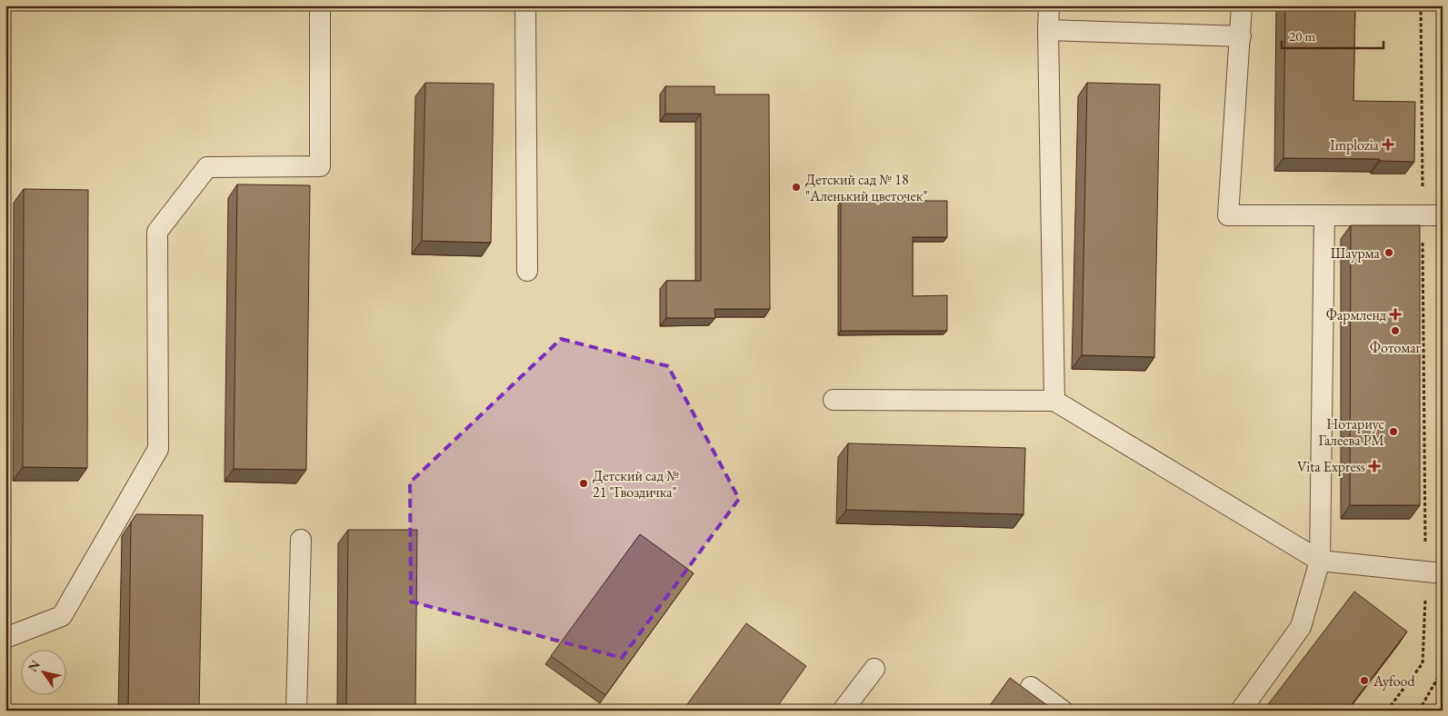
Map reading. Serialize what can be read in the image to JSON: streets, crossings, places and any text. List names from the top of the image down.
{
  "places": {
    "health": ["Implozia", "Фармленд", "Vita Express"],
    "other": [
      "Детский сад № 18 \"Аленький цветочек\"",
      "Шаурма",
      "Фотомаг",
      "Нотариус Галеева РМ",
      "Детский сад № 21 \"Гвоздичка\"",
      "Ayfood"
    ]
  },
  "scale_bar": "20 m",
  "north": "top left"
}
